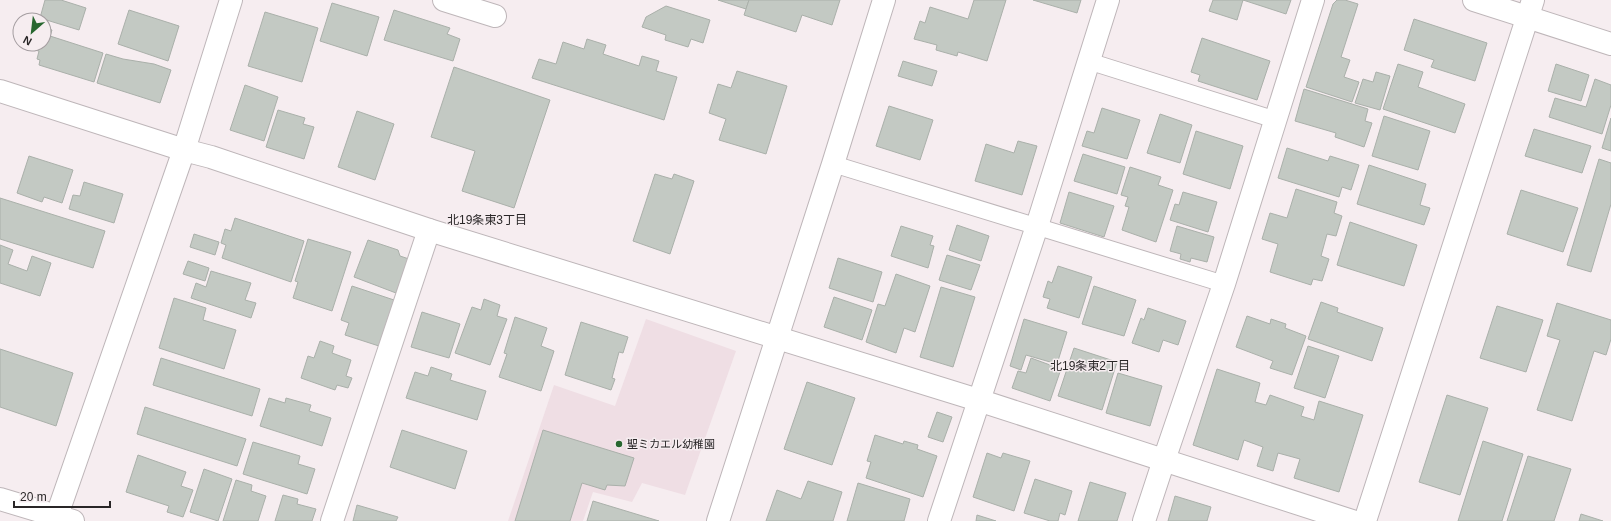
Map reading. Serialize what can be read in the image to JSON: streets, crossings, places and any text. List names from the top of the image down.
{
  "districts": ["北19条東3丁目", "北19条東2丁目"],
  "places": ["聖ミカエル幼稚園"],
  "scale_bar": "20 m",
  "north": "bottom left"
}
